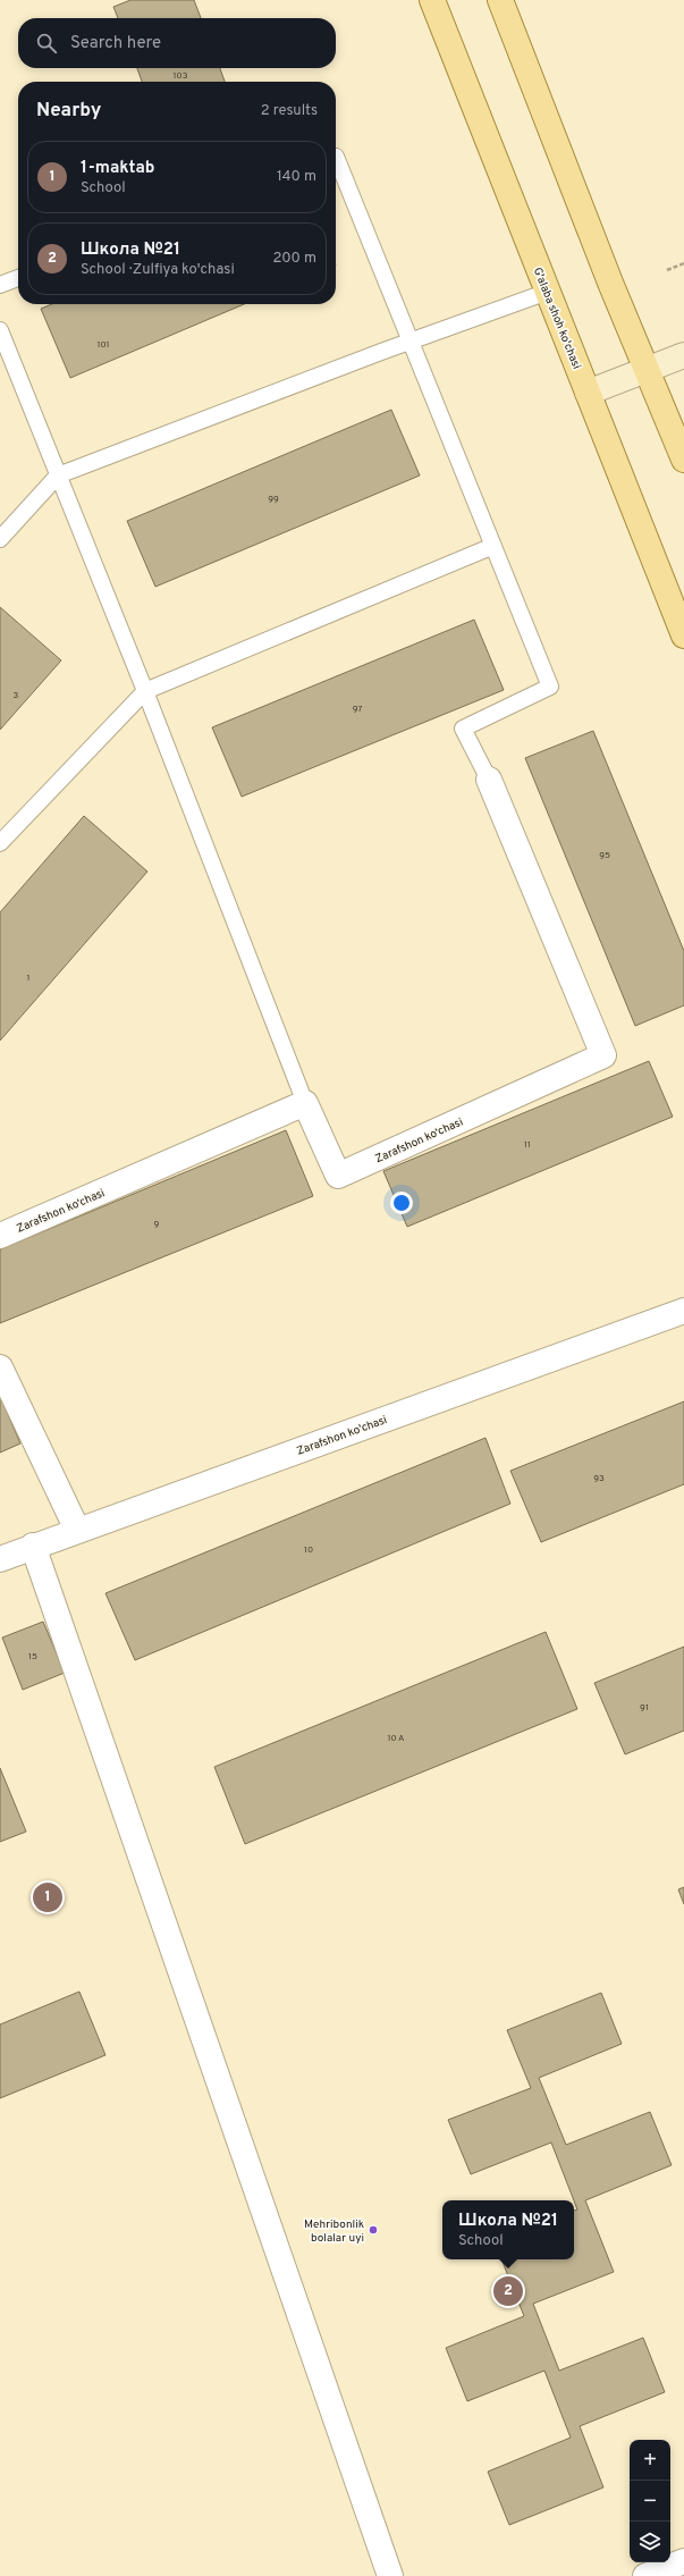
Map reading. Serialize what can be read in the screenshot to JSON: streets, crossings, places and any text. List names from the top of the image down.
{
  "streets": {
    "main road": ["G'alaba shoh ko'chasi"],
    "street": ["Zarafshon ko‘chasi", "Zarafshon ko'chasi"]
  },
  "places": ["Mehribonlik bolalar uyi"],
  "house_numbers": [
    "103",
    "101",
    "99",
    "3",
    "97",
    "95",
    "1",
    "11",
    "9",
    "93",
    "10",
    "15",
    "91",
    "10 А"
  ],
  "page": {
    "search": "Search here",
    "heading": ["Nearby", "2 results"],
    "list": [
      {
        "mark": "1",
        "name": "1-maktab",
        "note": "School",
        "value": "140 m"
      },
      {
        "mark": "2",
        "name": "Школа №21",
        "note": "School · Zulfiya ko'chasi",
        "value": "200 m"
      }
    ],
    "pins": ["1", "2"],
    "popup": ["Школа №21", "School"],
    "map_buttons": ["+", "−"]
  }
}
